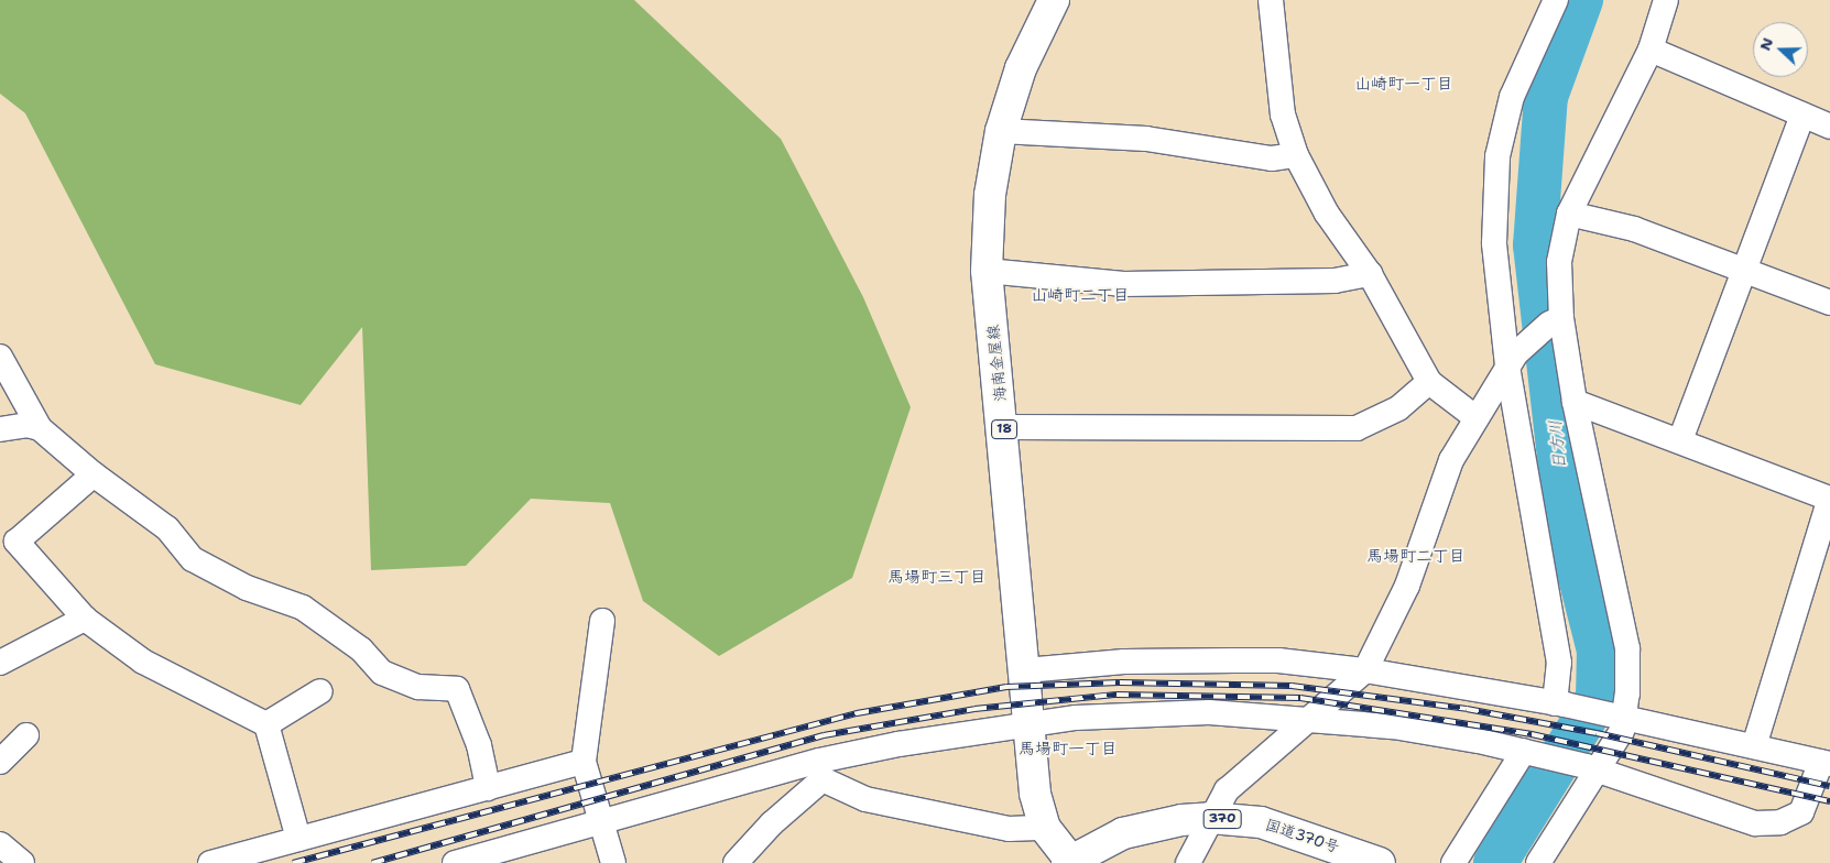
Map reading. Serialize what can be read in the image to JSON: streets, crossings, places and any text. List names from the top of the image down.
{
  "streets": {
    "main road": [
      "海南金屋線",
      "18",
      "370",
      "国道370号"
    ]
  },
  "crossings": [
    ["海南金屋線", "国道370号"]
  ],
  "districts": [
    "山崎町一丁目",
    "山崎町二丁目",
    "馬場町二丁目",
    "馬場町三丁目",
    "馬場町一丁目"
  ],
  "water": ["日方川"],
  "north": "left"
}
